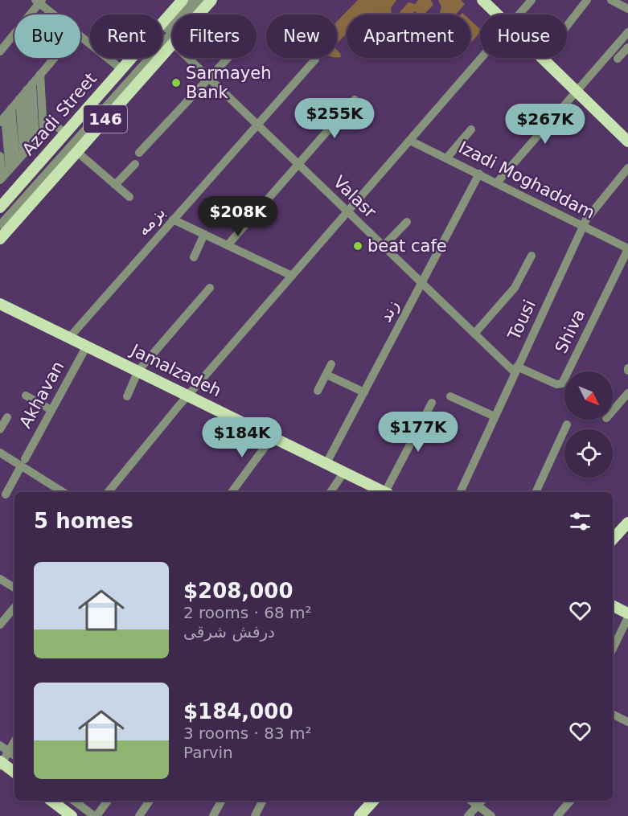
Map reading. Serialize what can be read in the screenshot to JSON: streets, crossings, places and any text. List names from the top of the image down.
{
  "streets": {
    "main road": ["Azadi Street", "146", "Jamalzadeh"],
    "street": [
      "Izadi Moghaddam",
      "Valasr",
      "بزمه",
      "زند",
      "Tousi",
      "Shiva",
      "Akhavan"
    ]
  },
  "crossings": [
    ["Izadi Moghaddam", "زند"],
    ["Izadi Moghaddam", "Tousi"],
    ["Izadi Moghaddam", "Shiva"],
    ["Valasr", "بزمه"],
    ["Valasr", "زند"],
    ["Valasr", "Tousi"],
    ["Valasr", "Shiva"],
    ["بزمه", "Jamalzadeh"],
    ["زند", "Jamalzadeh"],
    ["Tousi", "Shiva"],
    ["Jamalzadeh", "Akhavan"]
  ],
  "places": ["Sarmayeh Bank", "beat cafe"],
  "north": "bottom right",
  "page": {
    "chip": [
      "Buy",
      "Rent",
      "Filters",
      "New",
      "Apartment",
      "House"
    ],
    "price": [
      "$255K",
      "$267K",
      "$208K",
      "$177K",
      "$184K"
    ],
    "heading": "5 homes",
    "list": [
      {
        "name": "$208,000",
        "note": "2 rooms · 68 m² · درفش شرقی"
      },
      {
        "name": "$184,000",
        "note": "3 rooms · 83 m² · Parvin"
      }
    ]
  }
}
